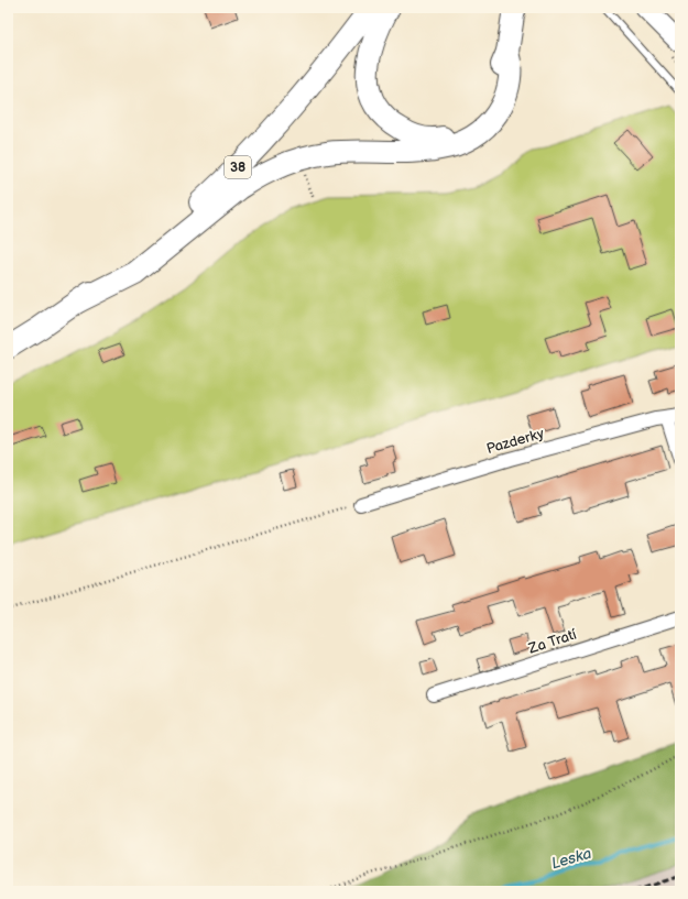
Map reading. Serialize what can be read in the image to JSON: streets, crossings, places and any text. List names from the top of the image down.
{
  "streets": {
    "main road": ["38"],
    "street": ["Pazderky", "Za Tratí"]
  },
  "water": ["Leska"]
}
